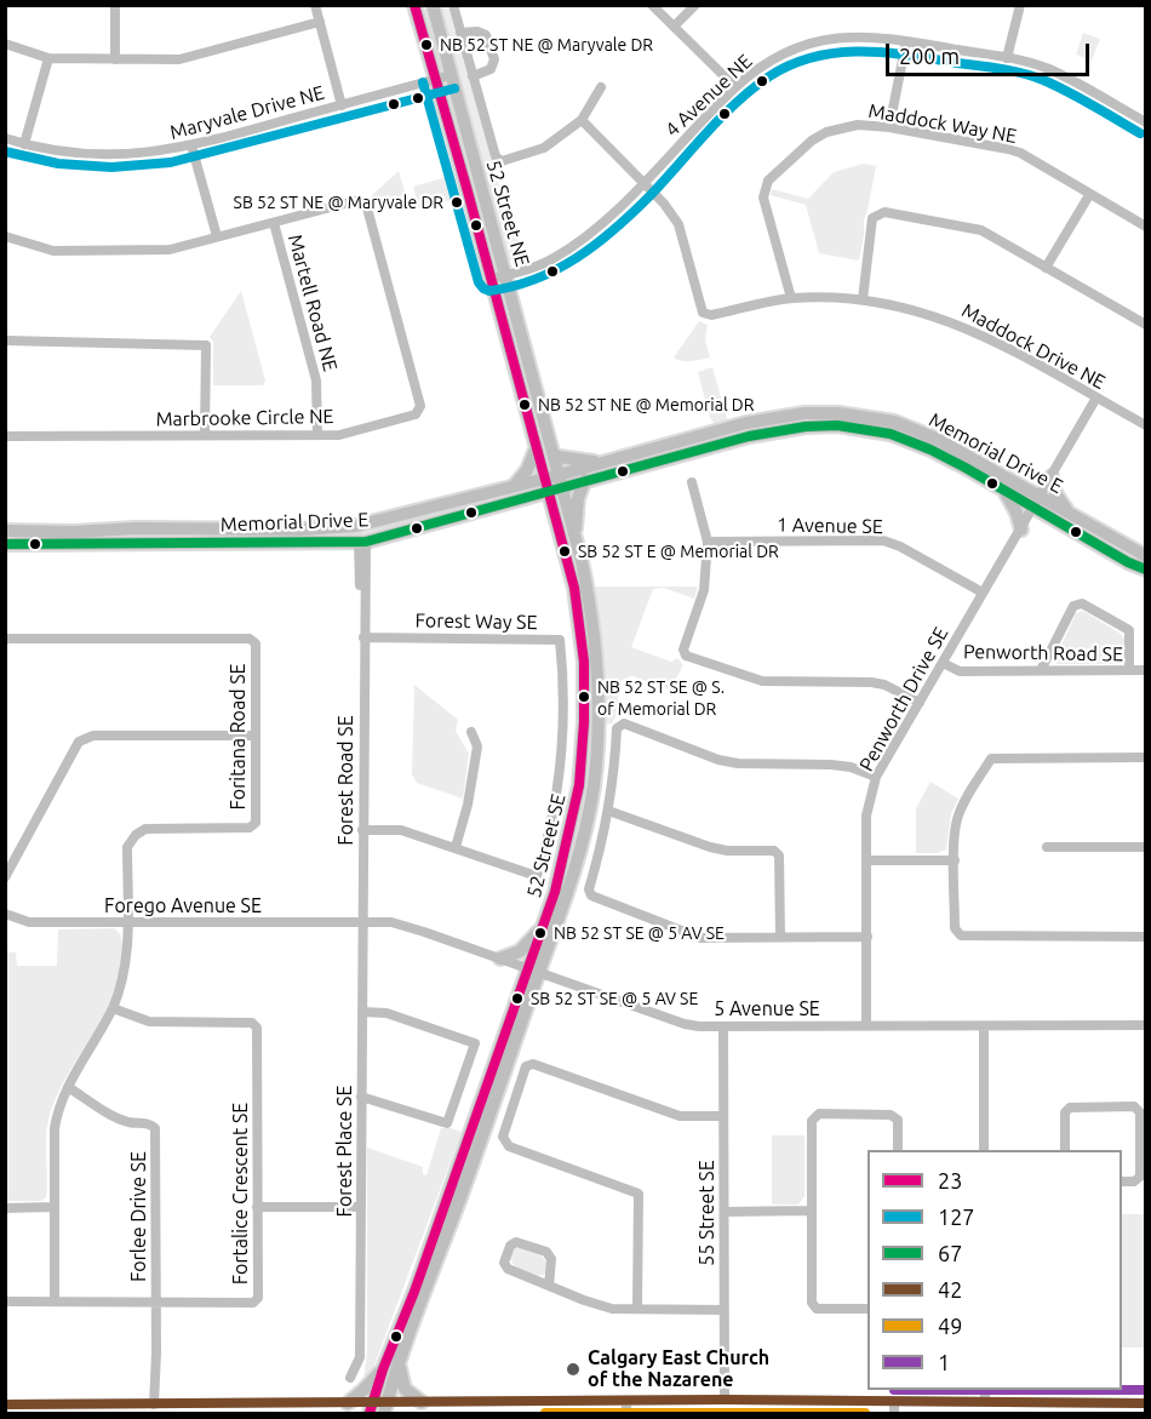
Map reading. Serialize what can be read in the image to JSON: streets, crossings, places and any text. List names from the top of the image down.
{
  "streets": {
    "main road": ["52 Street NE", "Memorial Drive E", "52 Street SE"],
    "street": [
      "4 Avenue NE",
      "Maryvale Drive NE",
      "Maddock Way NE",
      "Martell Road NE",
      "Maddock Drive NE",
      "Marbrooke Circle NE",
      "1 Avenue SE",
      "Forest Way SE",
      "Penworth Road SE",
      "Penworth Drive SE",
      "Foritana Road SE",
      "Forest Road SE",
      "Forego Avenue SE",
      "5 Avenue SE",
      "Forest Place SE",
      "Fortalice Crescent SE",
      "55 Street SE",
      "Forlee Drive SE"
    ]
  },
  "crossings": [
    ["4 Avenue NE", "52 Street NE"],
    ["4 Avenue NE", "Maddock Drive NE"],
    ["Maryvale Drive NE", "52 Street NE"],
    ["Maddock Way NE", "Maddock Drive NE"],
    ["52 Street NE", "Memorial Drive E"],
    ["52 Street NE", "52 Street SE"],
    ["Martell Road NE", "Marbrooke Circle NE"],
    ["Maddock Drive NE", "Penworth Drive SE"],
    ["Memorial Drive E", "Penworth Drive SE"],
    ["Memorial Drive E", "Forest Road SE"],
    ["Memorial Drive E", "52 Street SE"],
    ["1 Avenue SE", "Penworth Drive SE"],
    ["Forest Way SE", "Forest Road SE"],
    ["Penworth Road SE", "Penworth Drive SE"],
    ["Penworth Drive SE", "5 Avenue SE"],
    ["Foritana Road SE", "Forego Avenue SE"],
    ["Foritana Road SE", "Fortalice Crescent SE"],
    ["Foritana Road SE", "Forlee Drive SE"],
    ["Forest Road SE", "Forego Avenue SE"],
    ["Forest Road SE", "5 Avenue SE"],
    ["Forest Road SE", "Forest Place SE"],
    ["52 Street SE", "5 Avenue SE"],
    ["Forego Avenue SE", "5 Avenue SE"],
    ["Forego Avenue SE", "Forest Place SE"],
    ["5 Avenue SE", "Forest Place SE"],
    ["5 Avenue SE", "55 Street SE"],
    ["Fortalice Crescent SE", "Forlee Drive SE"]
  ],
  "places": [
    "NB 52 ST NE @ Maryvale DR",
    "SB 52 ST NE @ Maryvale DR",
    "NB 52 ST NE @ Memorial DR",
    "SB 52 ST E @ Memorial DR",
    "NB 52 ST SE @ S. of Memorial DR",
    "NB 52 ST SE @ 5 AV SE",
    "SB 52 ST SE @ 5 AV SE",
    "Calgary East Church of the Nazarene"
  ],
  "lines": [
    "transit line 23",
    "transit line 127",
    "transit line 67",
    "transit line 1",
    "transit line 42",
    "transit line 49"
  ],
  "legend": [
    "23",
    "127",
    "67",
    "42",
    "49",
    "1"
  ],
  "scale_bar": "200 m"
}
